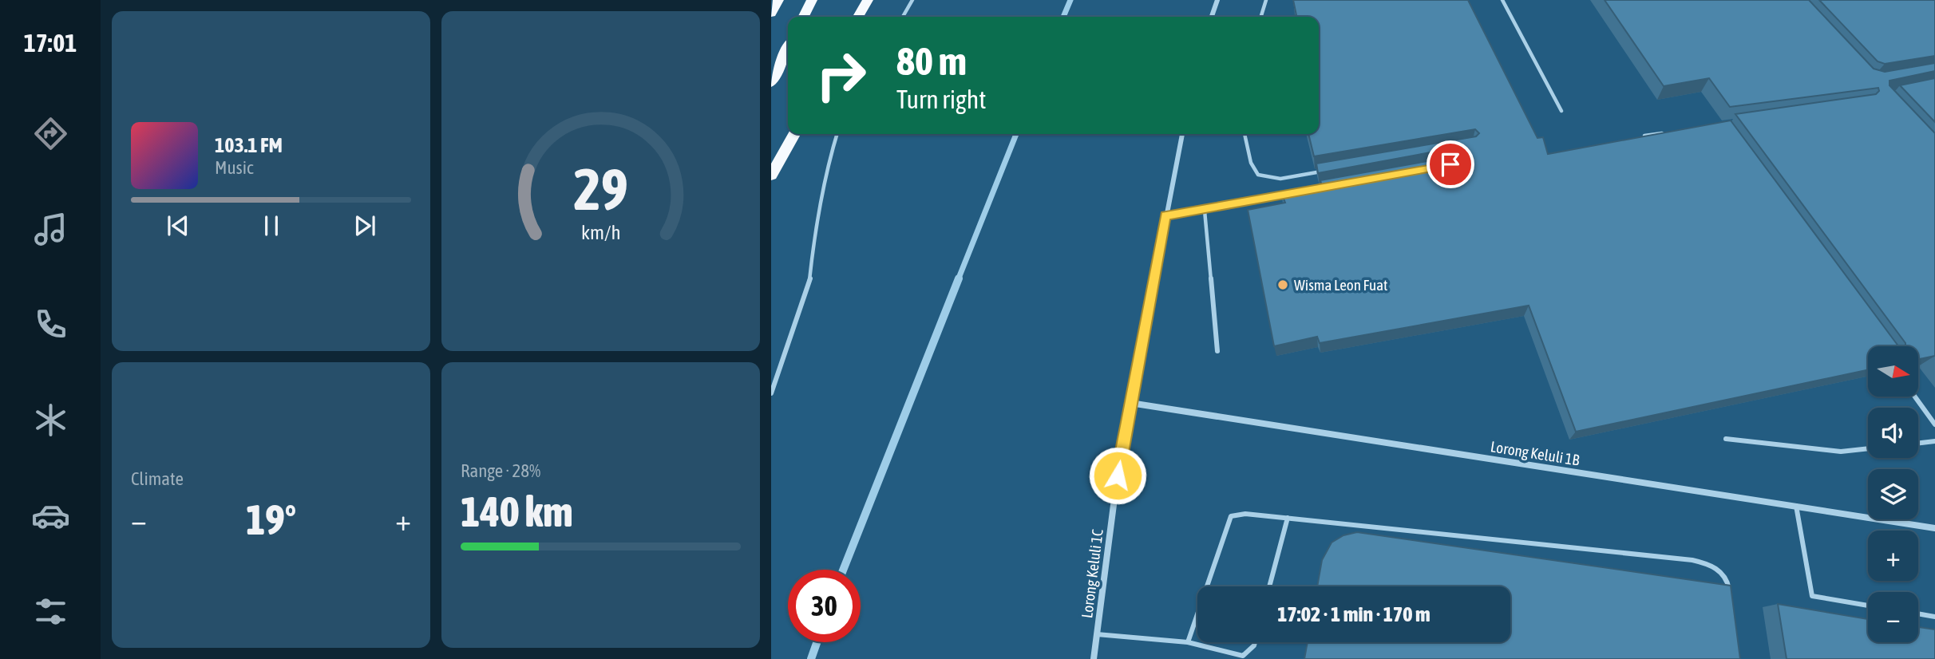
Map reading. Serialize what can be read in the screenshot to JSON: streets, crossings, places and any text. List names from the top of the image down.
{
  "streets": {
    "street": ["Lorong Keluli 1B", "Lorong Keluli 1C"]
  },
  "crossings": [
    ["Lorong Keluli 1B", "Lorong Keluli 1C"]
  ],
  "places": ["Wisma Leon Fuat"],
  "north": "right",
  "page": {
    "tabs": "17:01",
    "turn": ["80 m", "Turn right"],
    "song": ["103.1 FM", "Music"],
    "map_buttons": ["+", "−"],
    "tile": [
      "Climate",
      ["Range · 28%", "140 km"]
    ],
    "heat": ["−", "19°", "+"],
    "limit": "30",
    "trip": "17:02 · 1 min · 170 m",
    "gauge": ["29", "km/h"]
  }
}
